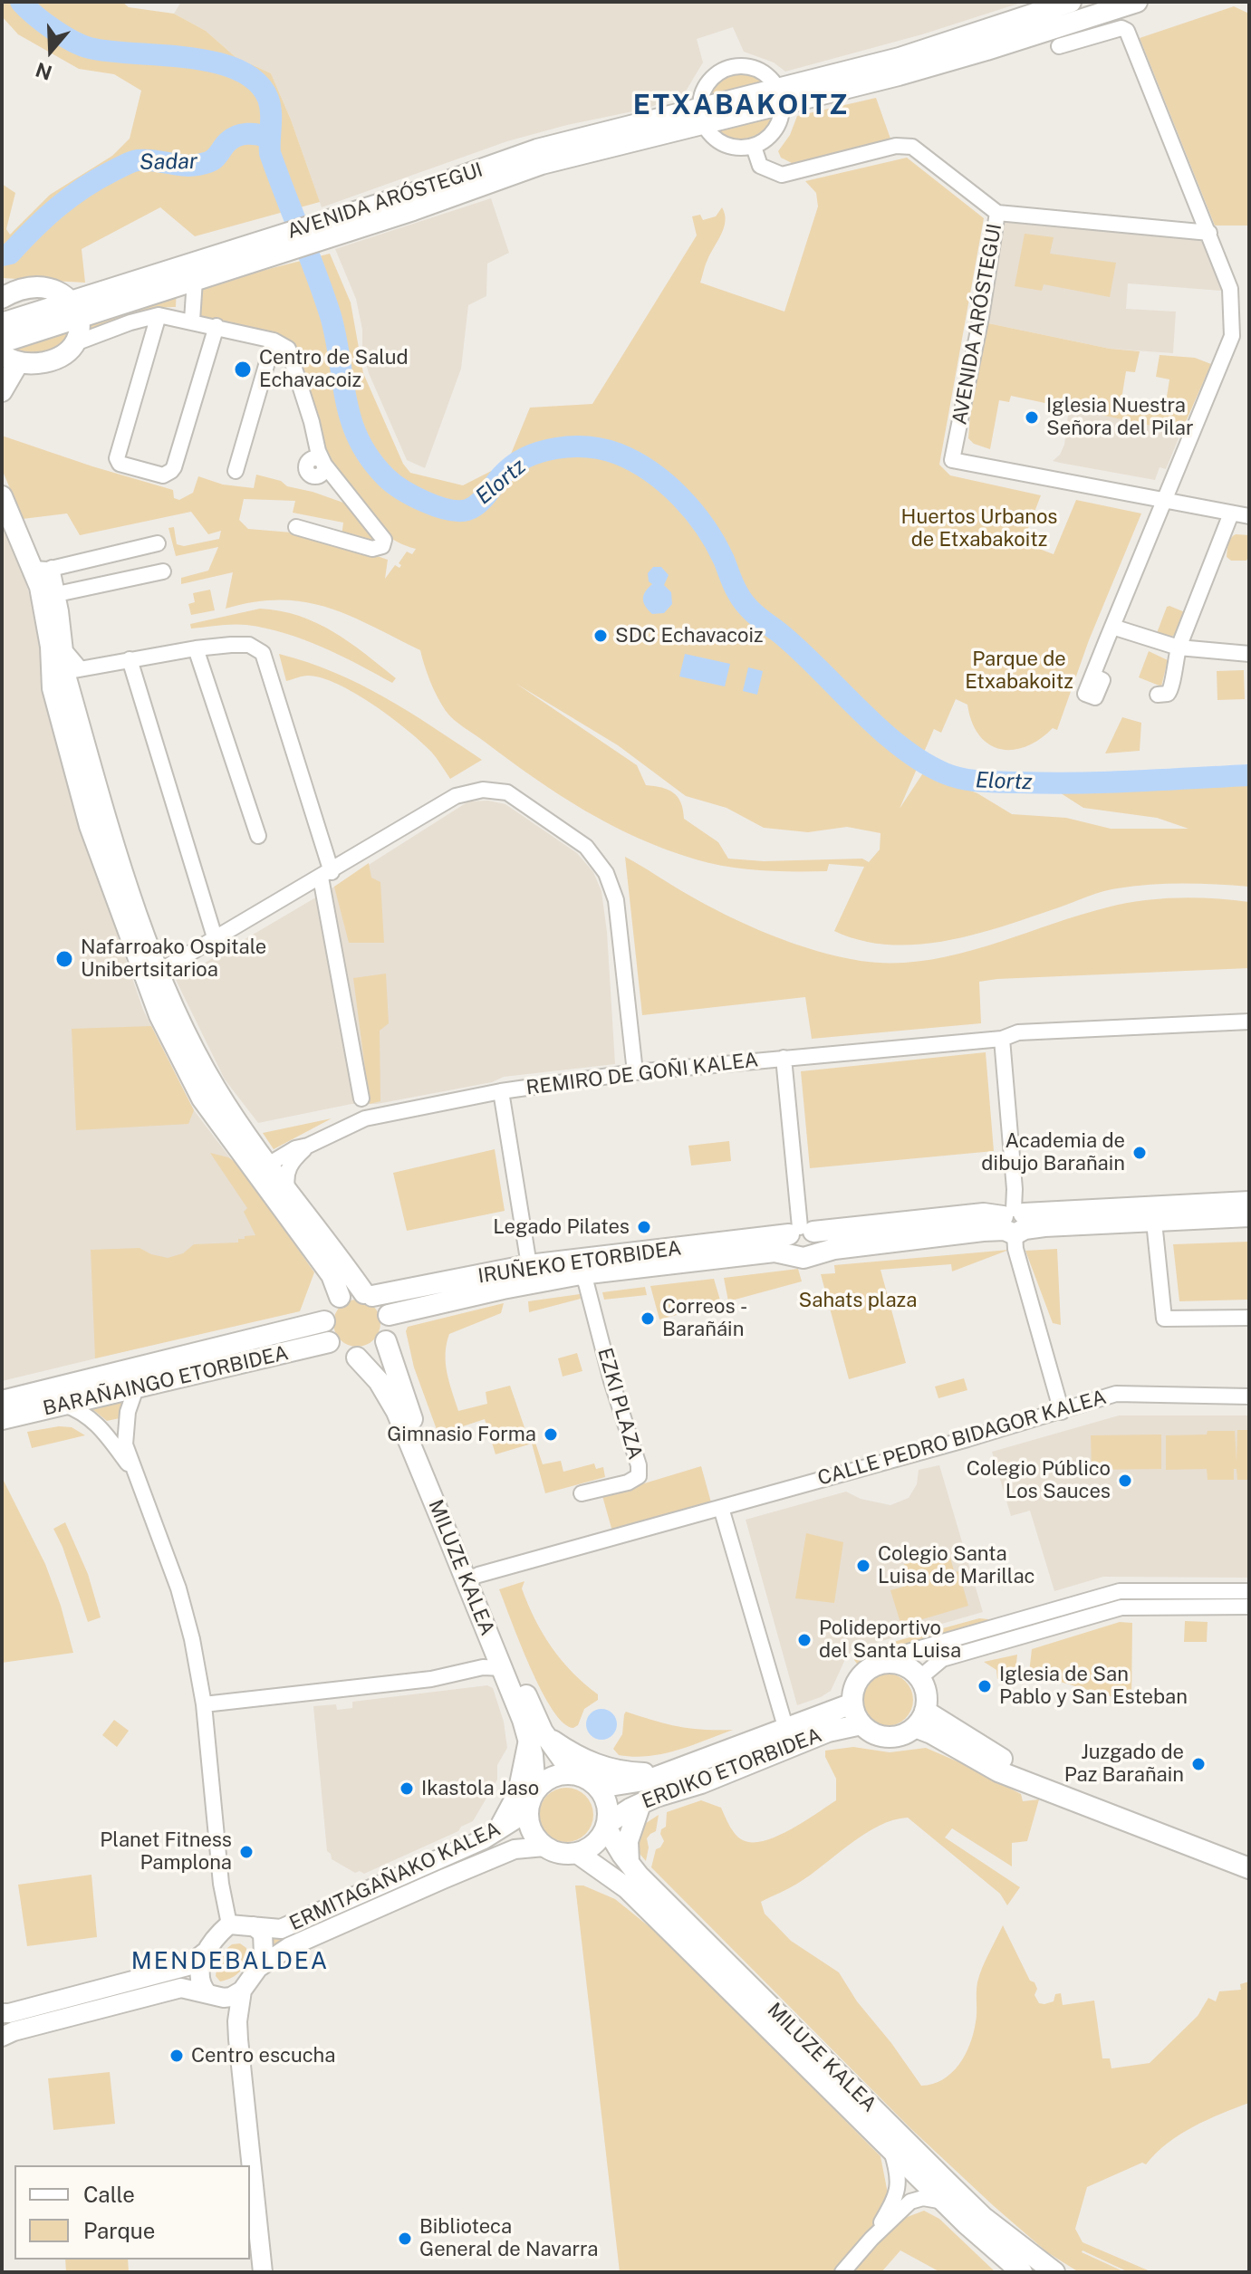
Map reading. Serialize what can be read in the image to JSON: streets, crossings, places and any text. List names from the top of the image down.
{
  "streets": {
    "main road": [
      "AVENIDA ARÓSTEGUI",
      "IRUÑEKO ETORBIDEA",
      "BARAÑAINGO ETORBIDEA",
      "MILUZE KALEA",
      "ERDIKO ETORBIDEA"
    ],
    "street": [
      "REMIRO DE GOÑI KALEA",
      "EZKI PLAZA",
      "CALLE PEDRO BIDAGOR KALEA",
      "ERMITAGAÑAKO KALEA"
    ]
  },
  "crossings": [
    ["REMIRO DE GOÑI KALEA", "IRUÑEKO ETORBIDEA"],
    ["IRUÑEKO ETORBIDEA", "BARAÑAINGO ETORBIDEA"],
    ["IRUÑEKO ETORBIDEA", "EZKI PLAZA"],
    ["IRUÑEKO ETORBIDEA", "MILUZE KALEA"],
    ["BARAÑAINGO ETORBIDEA", "MILUZE KALEA"],
    ["CALLE PEDRO BIDAGOR KALEA", "MILUZE KALEA"],
    ["MILUZE KALEA", "ERDIKO ETORBIDEA"],
    ["MILUZE KALEA", "ERMITAGAÑAKO KALEA"],
    ["ERDIKO ETORBIDEA", "ERMITAGAÑAKO KALEA"]
  ],
  "districts": ["ETXABAKOITZ", "MENDEBALDEA"],
  "water": ["Sadar", "Elortz"],
  "parks": ["Huertos Urbanos de Etxabakoitz", "Parque de Etxabakoitz", "Sahats plaza"],
  "places": [
    "Centro de Salud Echavacoiz",
    "Iglesia Nuestra Señora del Pilar",
    "SDC Echavacoiz",
    "Nafarroako Ospitale Unibertsitarioa",
    "Academia de dibujo Barañain",
    "Legado Pilates",
    "Correos - Barañáin",
    "Gimnasio Forma",
    "Colegio Público Los Sauces",
    "Colegio Santa Luisa de Marillac",
    "Polideportivo del Santa Luisa",
    "Iglesia de San Pablo y San Esteban",
    "Juzgado de Paz Barañain",
    "Ikastola Jaso",
    "Planet Fitness Pamplona",
    "Centro escucha",
    "Biblioteca General de Navarra"
  ],
  "legend": ["Calle", "Parque"],
  "north": "bottom"
}
